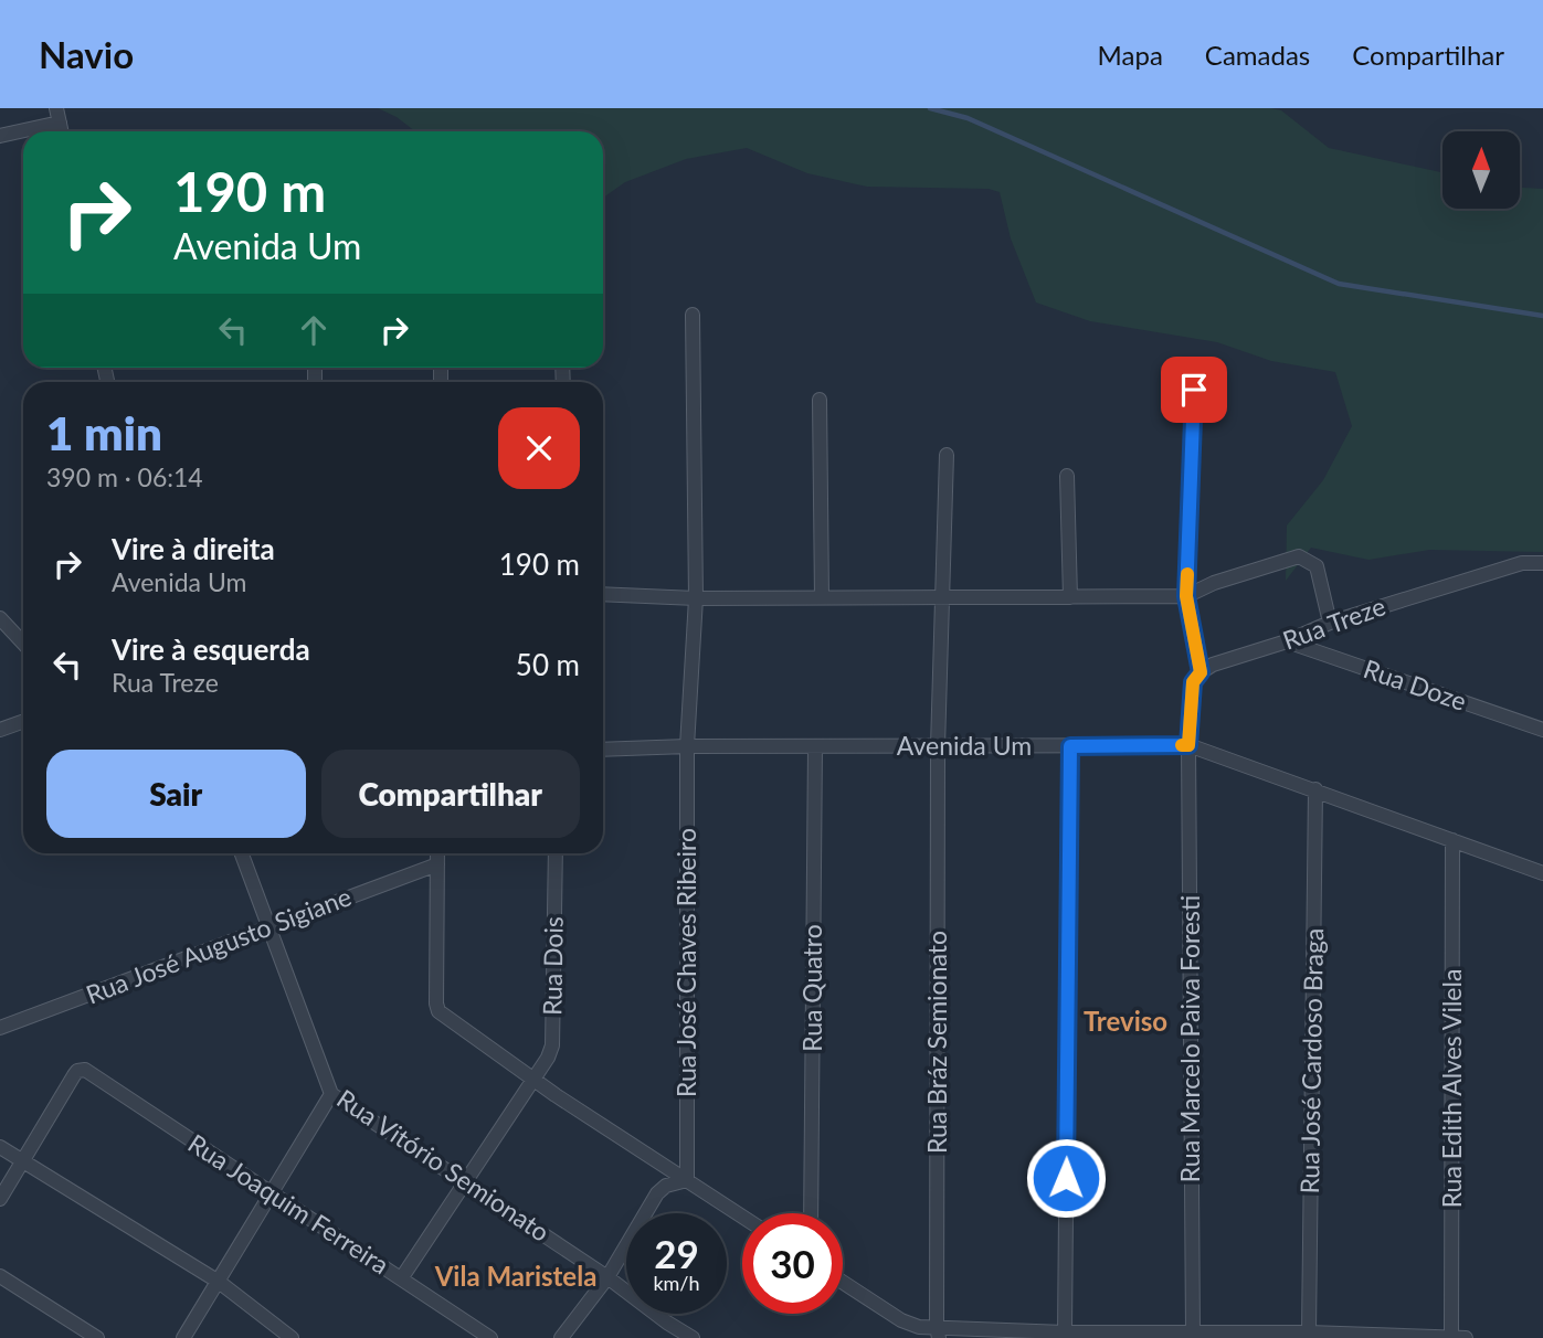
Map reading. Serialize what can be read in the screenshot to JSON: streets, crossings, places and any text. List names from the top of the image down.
{
  "streets": {
    "street": [
      "Rua Treze",
      "Rua Doze",
      "Avenida Um",
      "Rua José Augusto Sigiane",
      "Rua José Chaves Ribeiro",
      "Rua Dois",
      "Rua Quatro",
      "Rua Marcelo Paiva Foresti",
      "Rua Bráz Semionato",
      "Rua José Cardoso Braga",
      "Rua Edith Alves Vilela",
      "Rua Vitório Semionato",
      "Rua Joaquim Ferreira"
    ]
  },
  "crossings": [
    ["Rua Treze", "Rua Doze"],
    ["Avenida Um", "Rua José Chaves Ribeiro"],
    ["Avenida Um", "Rua Quatro"],
    ["Avenida Um", "Rua Marcelo Paiva Foresti"],
    ["Avenida Um", "Rua Bráz Semionato"],
    ["Avenida Um", "Rua José Cardoso Braga"],
    ["Avenida Um", "Rua Edith Alves Vilela"],
    ["Rua José Augusto Sigiane", "Rua Vitório Semionato"],
    ["Rua Dois", "Rua Vitório Semionato"],
    ["Rua Dois", "Rua Joaquim Ferreira"]
  ],
  "districts": ["Treviso", "Vila Maristela"],
  "north": "top",
  "page": {
    "header": "Navio",
    "nav": ["Mapa", "Camadas", "Compartilhar"],
    "turn": ["190 m", "Avenida Um"],
    "heading": ["1 min", "390 m · 06:14"],
    "list": [
      {
        "name": "Vire à direita",
        "note": "Avenida Um",
        "value": "190 m"
      },
      {
        "name": "Vire à esquerda",
        "note": "Rua Treze",
        "value": "50 m"
      }
    ],
    "buttons": ["Sair", "Compartilhar"],
    "speed": "29 km/h",
    "limit": "30"
  }
}
